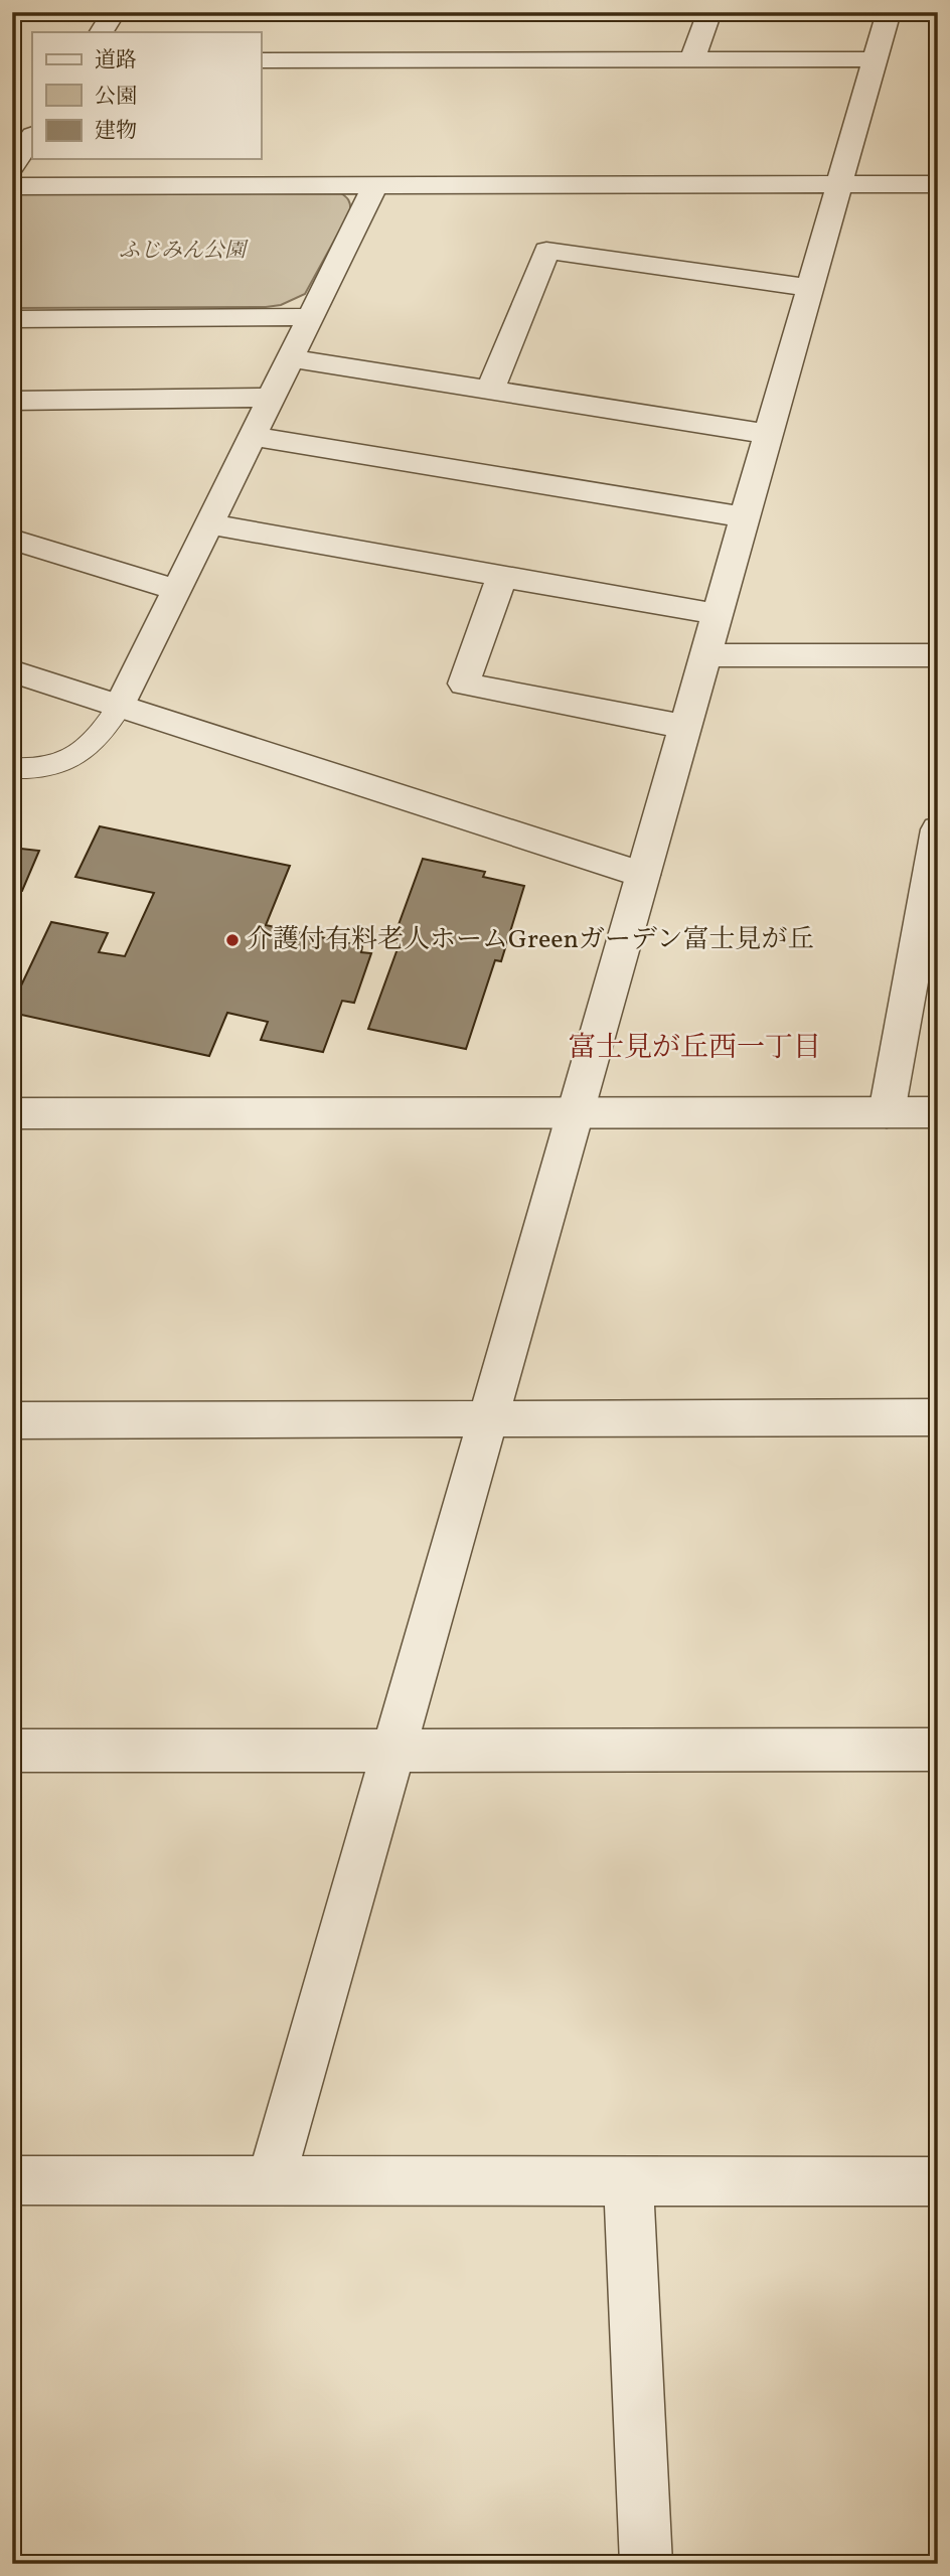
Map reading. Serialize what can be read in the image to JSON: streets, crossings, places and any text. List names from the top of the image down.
{
  "districts": ["富士見が丘西一丁目"],
  "parks": ["ふじみん公園"],
  "places": ["介護付有料老人ホームGreenガーデン富士見が丘"],
  "legend": ["道路", "公園", "建物"]
}
